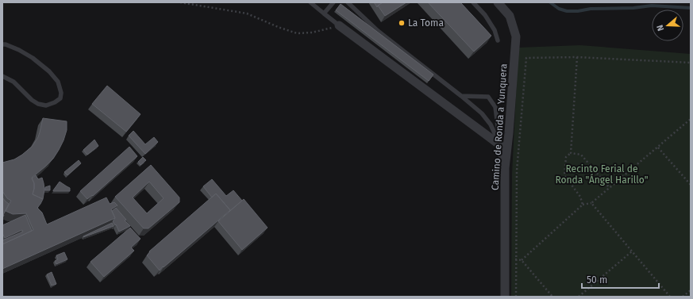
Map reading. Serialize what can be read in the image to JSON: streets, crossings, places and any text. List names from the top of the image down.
{
  "streets": {
    "street": ["Camino de Ronda a Yunquera"]
  },
  "parks": ["Recinto Ferial de Ronda \"Ángel Harillo\""],
  "places": ["La Toma"],
  "scale_bar": "50 m",
  "north": "left"
}
